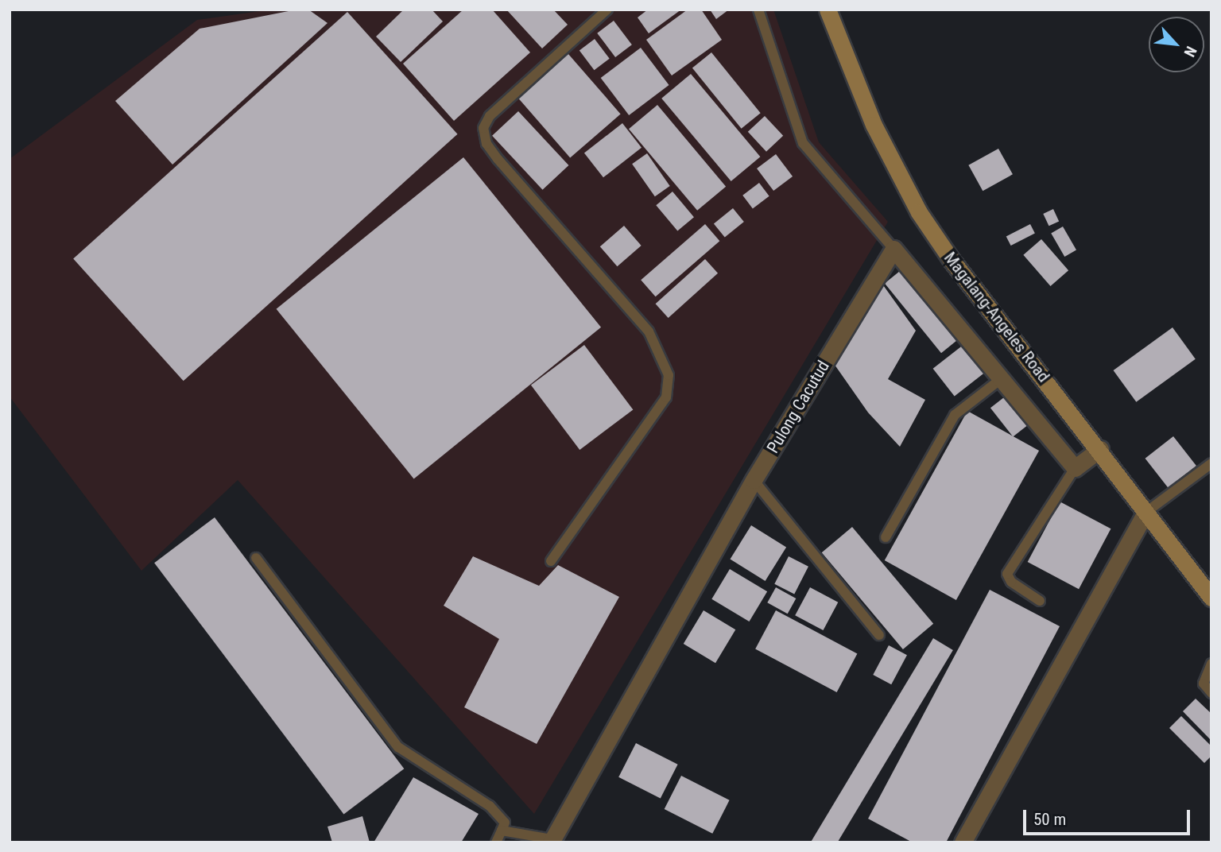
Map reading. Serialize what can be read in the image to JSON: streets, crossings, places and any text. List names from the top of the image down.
{
  "streets": {
    "main road": ["Magalang-Angeles Road"],
    "street": ["Pulong Cacutud"]
  },
  "scale_bar": "50 m",
  "north": "bottom right"
}
